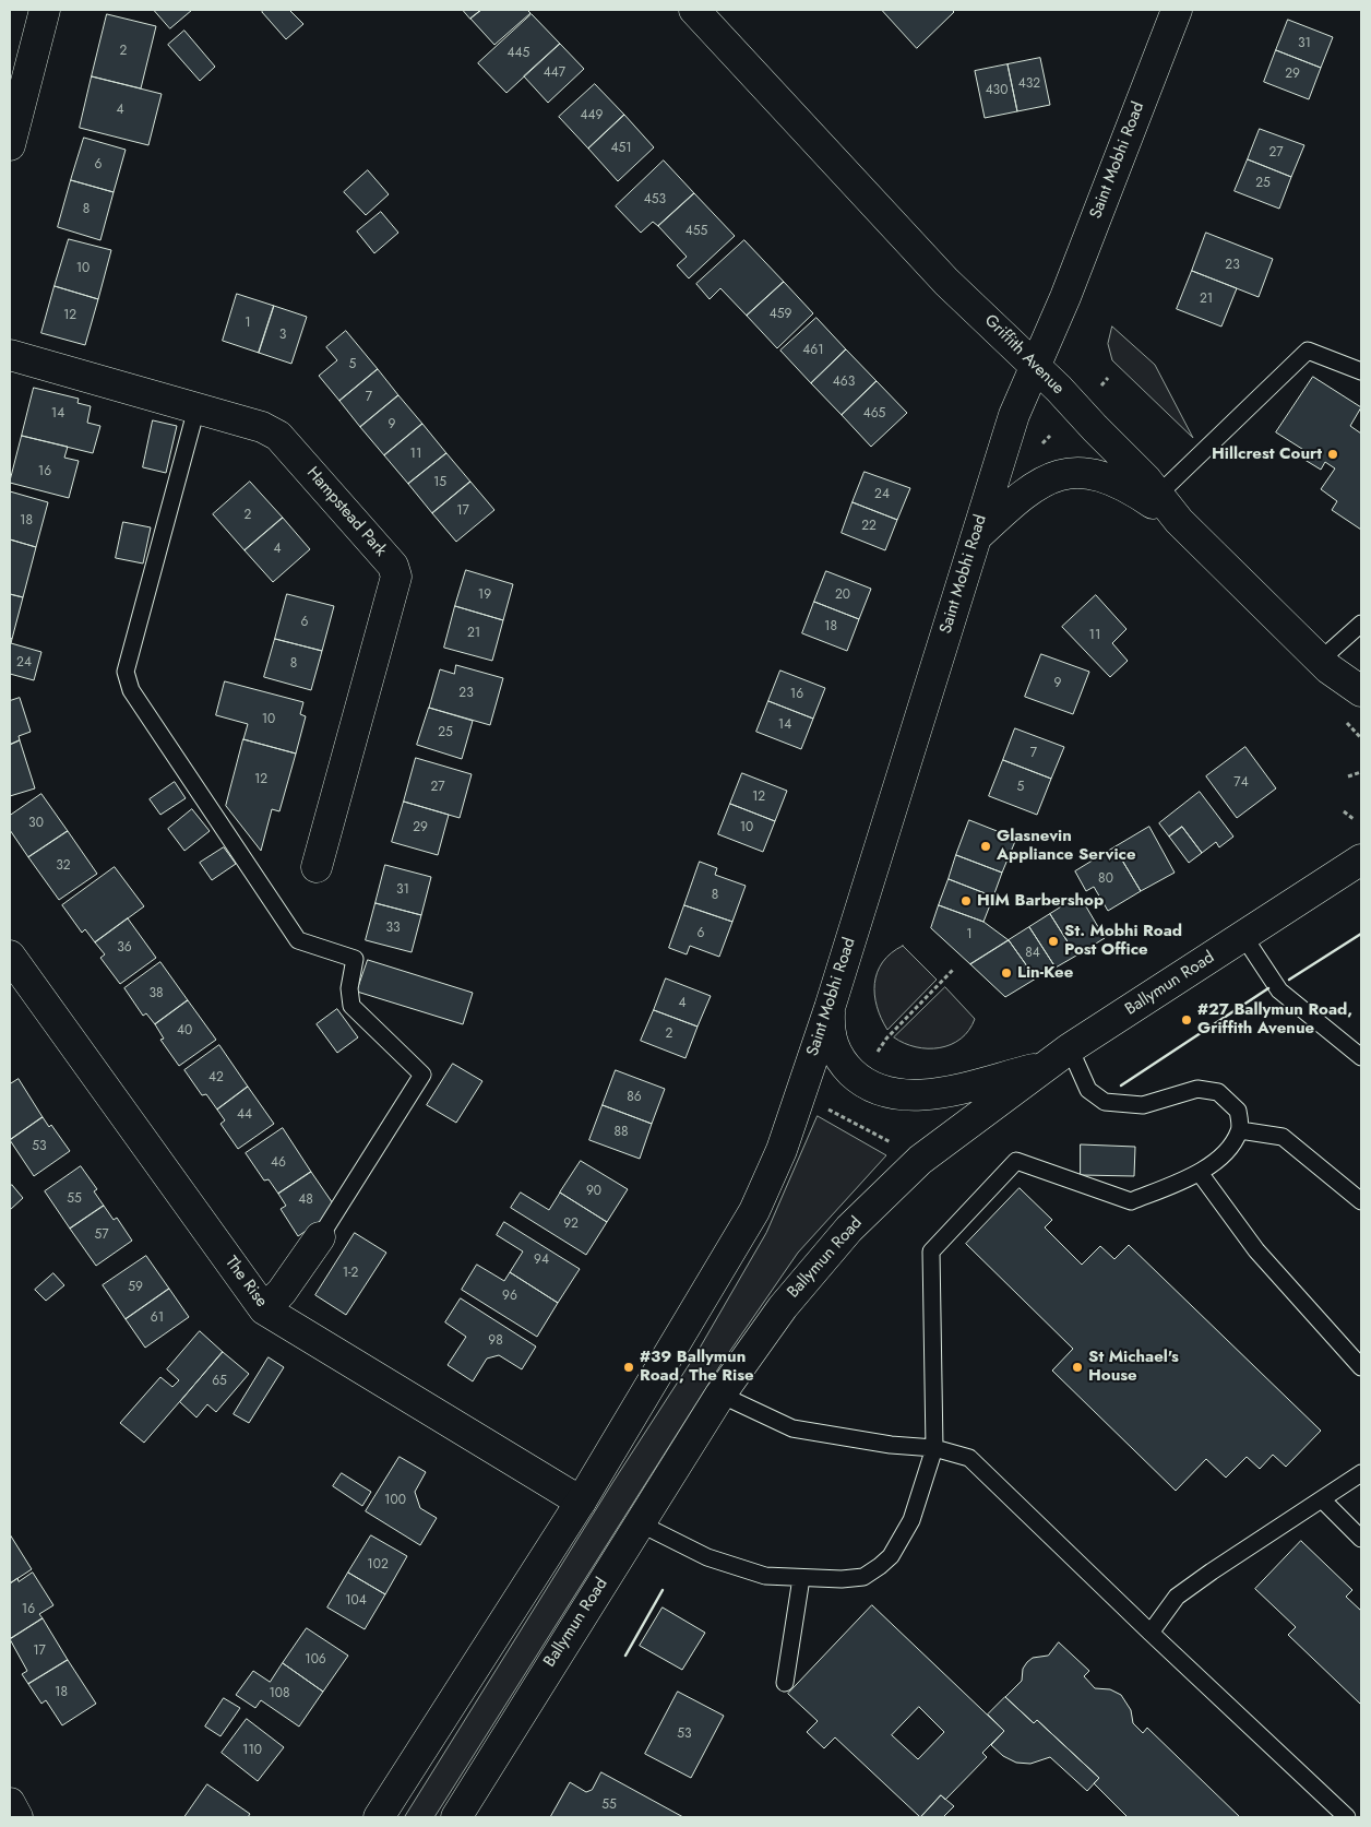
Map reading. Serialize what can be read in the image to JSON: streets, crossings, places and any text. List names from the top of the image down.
{
  "streets": {
    "main road": [
      "Saint Mobhi Road",
      "Griffith Avenue",
      "Hampstead Park",
      "Ballymun Road",
      "The Rise"
    ]
  },
  "crossings": [
    ["Saint Mobhi Road", "Griffith Avenue"],
    ["Saint Mobhi Road", "The Rise"]
  ],
  "places": [
    "Hillcrest Court",
    "Glasnevin Appliance Service",
    "HIM Barbershop",
    "St. Mobhi Road Post Office",
    "Lin-Kee",
    "#27 Ballymun Road, Griffith Avenue",
    "#39 Ballymun Road, The Rise",
    "St Michael's House"
  ],
  "house_numbers": [
    "31",
    "2",
    "445",
    "447",
    "29",
    "432",
    "430",
    "4",
    "449",
    "451",
    "27",
    "6",
    "25",
    "453",
    "8",
    "455",
    "23",
    "10",
    "21",
    "459",
    "12",
    "1",
    "3",
    "461",
    "5",
    "463",
    "7",
    "14",
    "465",
    "9",
    "11",
    "16",
    "15",
    "24",
    "17",
    "2",
    "18",
    "22",
    "4",
    "19",
    "20",
    "6",
    "18",
    "21",
    "11",
    "24",
    "8",
    "9",
    "23",
    "16",
    "10",
    "14",
    "25",
    "7",
    "12",
    "74",
    "27",
    "5",
    "12",
    "30",
    "29",
    "10",
    "32",
    "80",
    "31",
    "8",
    "33",
    "6",
    "1",
    "36",
    "84",
    "38",
    "4",
    "40",
    "2",
    "42",
    "86",
    "44",
    "88",
    "53",
    "46",
    "90",
    "55",
    "48",
    "92",
    "57",
    "94",
    "1-2",
    "59",
    "96",
    "61",
    "98",
    "65",
    "100",
    "102",
    "104",
    "16",
    "17",
    "106",
    "18",
    "108",
    "53",
    "110",
    "55"
  ]
}
